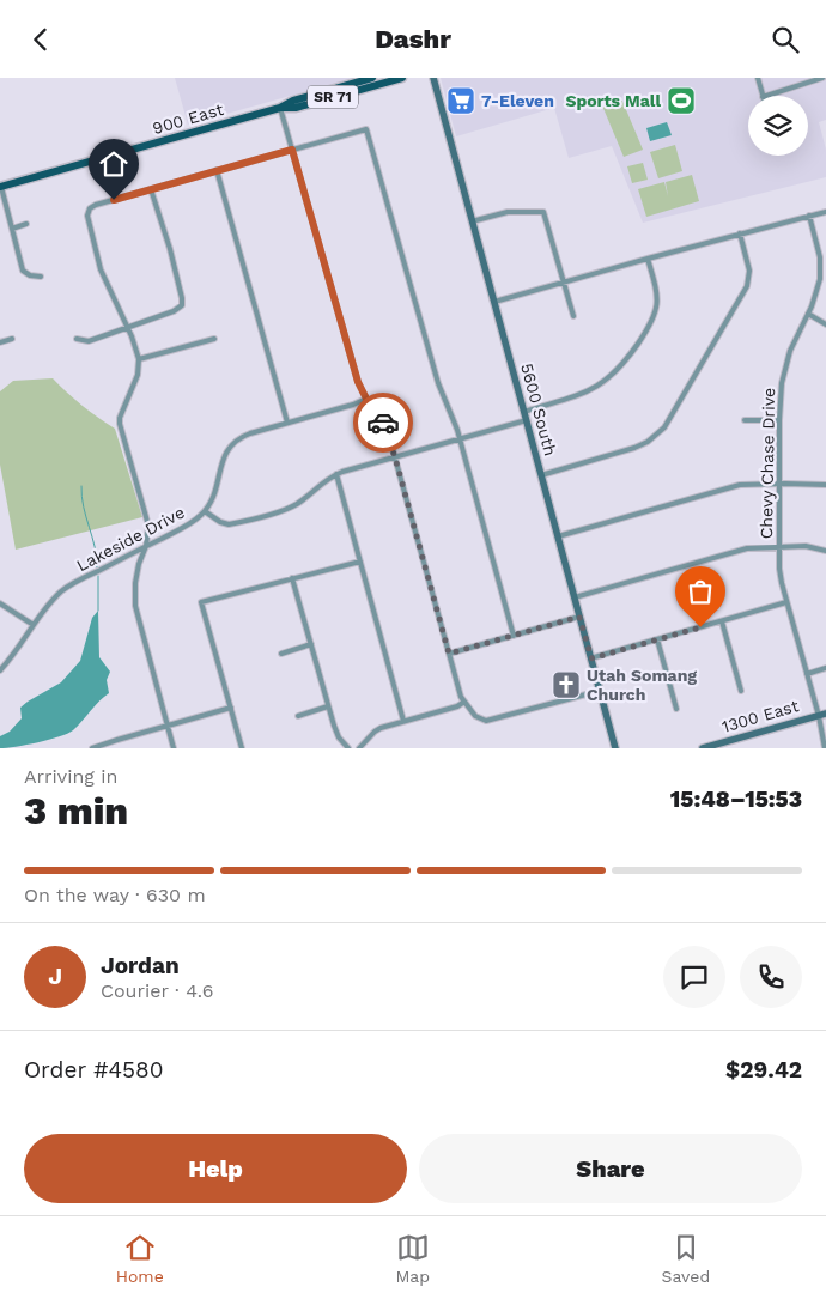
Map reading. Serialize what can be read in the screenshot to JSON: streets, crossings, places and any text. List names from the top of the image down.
{
  "streets": {
    "main road": [
      "SR 71",
      "900 East",
      "5600 South",
      "1300 East"
    ],
    "street": ["Chevy Chase Drive", "Lakeside Drive"]
  },
  "crossings": [
    ["Chevy Chase Drive", "1300 East"]
  ],
  "places": {
    "supermarket": ["7-Eleven"],
    "sports": ["Sports Mall"],
    "church": ["Utah Somang Church"]
  },
  "page": {
    "header": "Dashr",
    "heading": ["3 min", "Arriving in", "15:48–15:53"],
    "panel": [
      "Jordan",
      "Courier · 4.6",
      "Order #4580",
      "$29.42"
    ],
    "bar": "On the way · 630 m",
    "round": "J",
    "buttons": ["Help", "Share"],
    "tabs": ["Home", "Map", "Saved"]
  }
}
